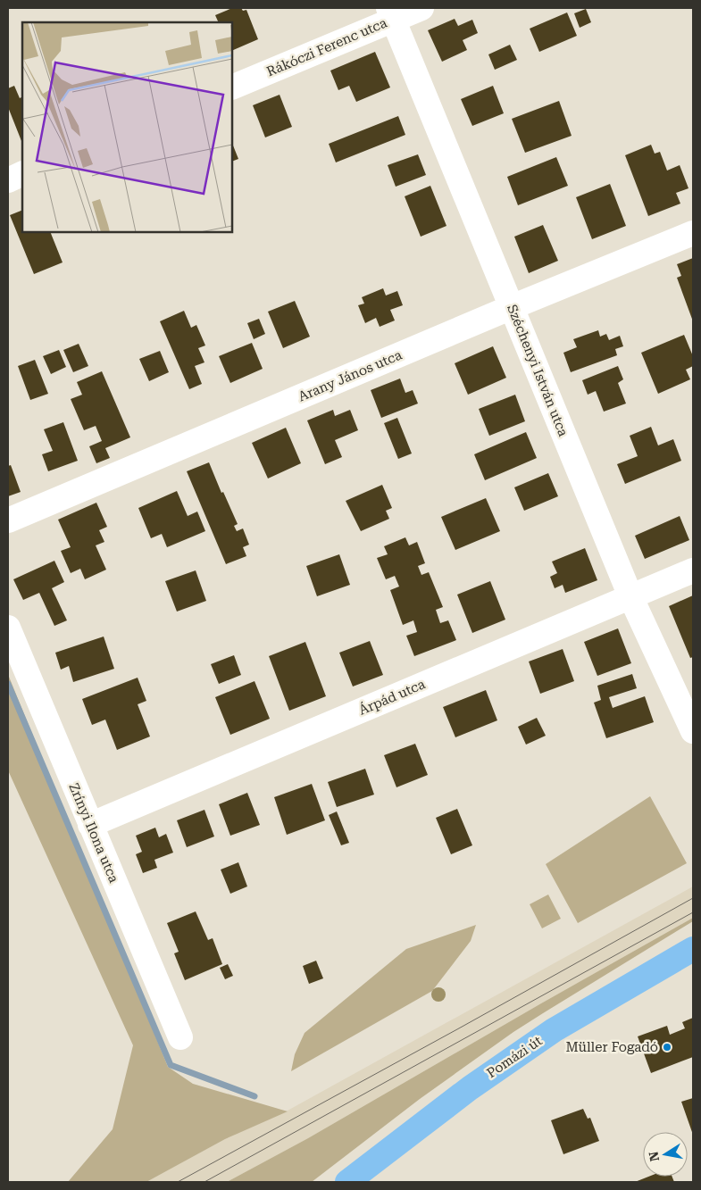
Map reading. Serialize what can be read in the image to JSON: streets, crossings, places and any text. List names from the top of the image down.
{
  "streets": {
    "main road": ["Pomázi út"],
    "street": [
      "Rákóczi Ferenc utca",
      "Széchenyi István utca",
      "Arany János utca",
      "Árpád utca",
      "Zrínyi Ilona utca"
    ]
  },
  "crossings": [
    ["Rákóczi Ferenc utca", "Széchenyi István utca"],
    ["Széchenyi István utca", "Arany János utca"],
    ["Széchenyi István utca", "Árpád utca"],
    ["Árpád utca", "Zrínyi Ilona utca"]
  ],
  "places": ["Müller Fogadó"],
  "north": "left"
}
